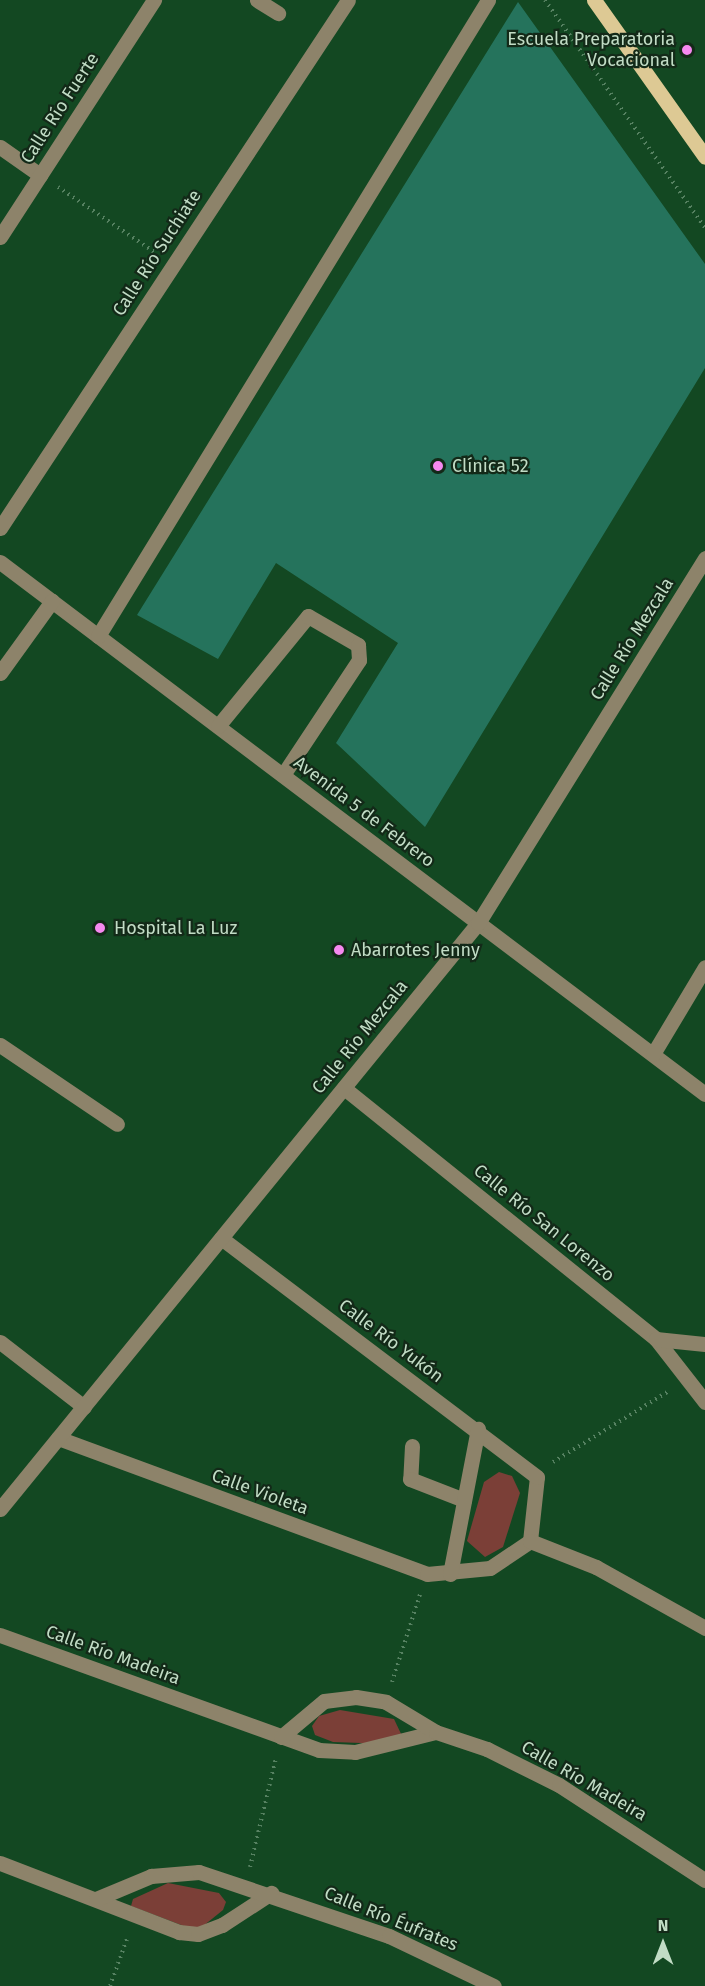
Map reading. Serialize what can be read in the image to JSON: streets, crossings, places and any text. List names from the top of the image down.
{
  "streets": {
    "street": [
      "Calle Río Fuerte",
      "Calle Río Suchiate",
      "Calle Río Mezcala",
      "Avenida 5 de Febrero",
      "Calle Río San Lorenzo",
      "Calle Río Yukón",
      "Calle Violeta",
      "Calle Río Madeira",
      "Calle Río Éufrates"
    ]
  },
  "crossings": [
    ["Calle Río Mezcala", "Avenida 5 de Febrero"],
    ["Calle Río Mezcala", "Calle Río San Lorenzo"],
    ["Calle Río Mezcala", "Calle Río Yukón"],
    ["Calle Río Mezcala", "Calle Violeta"]
  ],
  "places": [
    "Escuela Preparatoria Vocacional",
    "Clínica 52",
    "Hospital La Luz",
    "Abarrotes Jenny"
  ],
  "north": "top"
}
